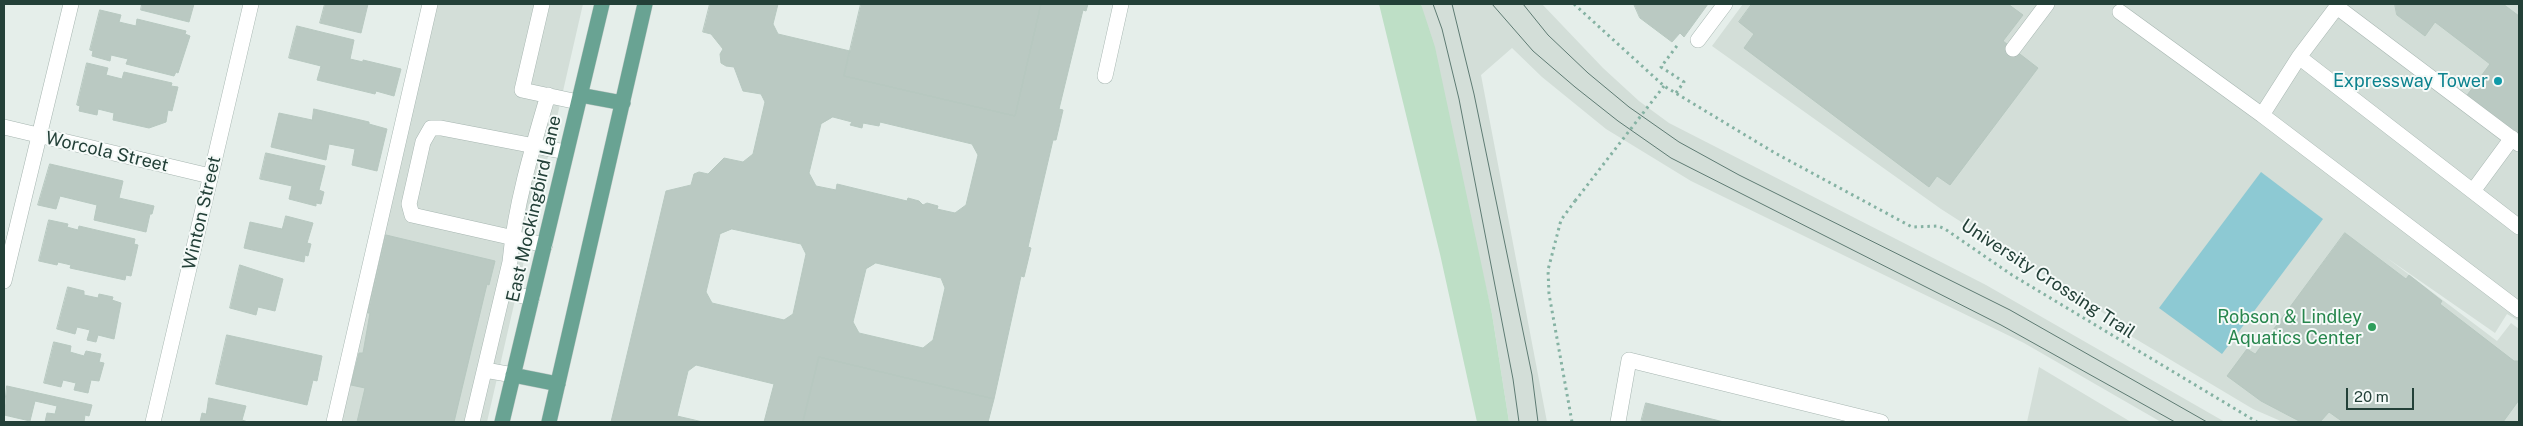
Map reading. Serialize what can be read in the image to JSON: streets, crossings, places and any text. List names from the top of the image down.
{
  "streets": {
    "main road": ["East Mockingbird Lane"],
    "street": ["Worcola Street", "Winton Street"],
    "path": ["University Crossing Trail"]
  },
  "crossings": [
    ["Worcola Street", "Winton Street"]
  ],
  "places": ["Expressway Tower", "Robson & Lindley Aquatics Center"],
  "scale_bar": "20 m"
}
